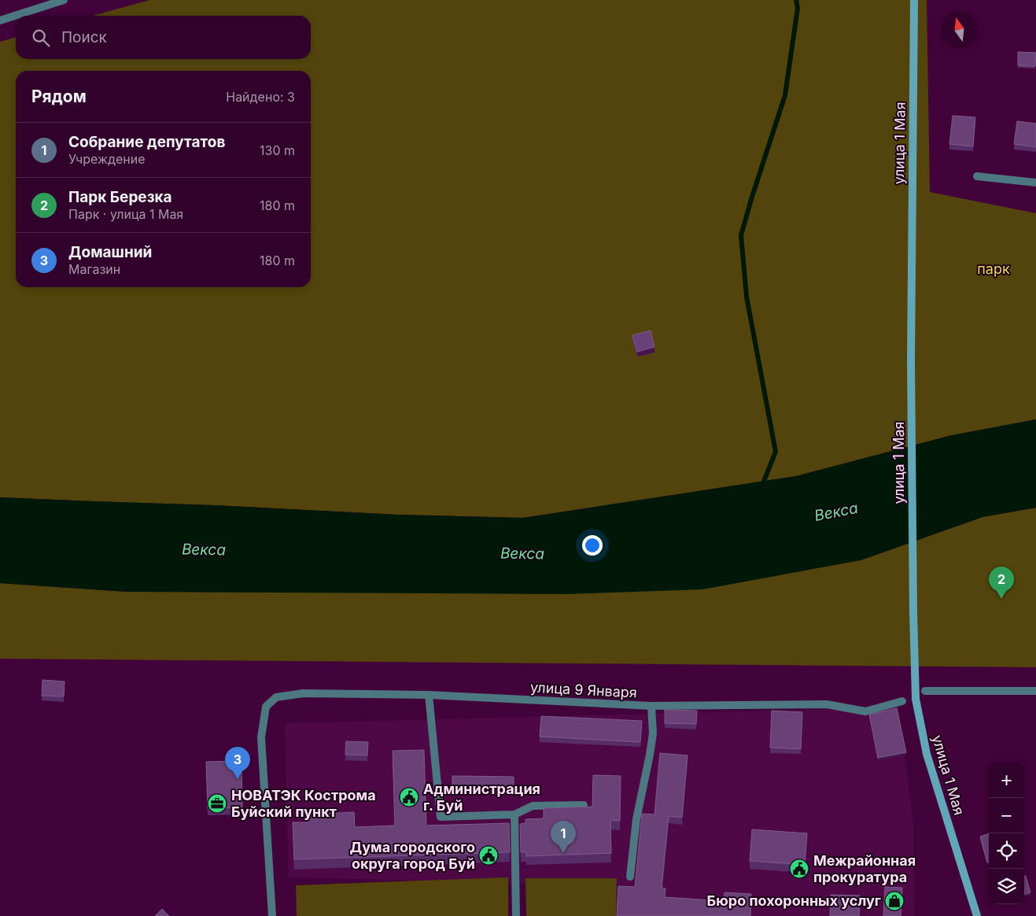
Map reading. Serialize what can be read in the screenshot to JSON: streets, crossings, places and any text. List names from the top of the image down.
{
  "streets": {
    "main road": ["улица 1 Мая"],
    "street": ["улица 9 Января"]
  },
  "water": ["Векса"],
  "parks": ["парк"],
  "places": {
    "public building": ["Администрация г. Буй", "Дума городского округа город Буй", "Межрайонная прокуратура"],
    "office": ["НОВАТЭК Кострома Буйский пункт"],
    "shop": ["Бюро похоронных услуг"]
  },
  "north": "top",
  "page": {
    "search": "Поиск",
    "heading": ["Рядом", "Найдено: 3"],
    "list": [
      {
        "mark": "1",
        "name": "Собрание депутатов",
        "note": "Учреждение",
        "value": "130 m"
      },
      {
        "mark": "2",
        "name": "Парк Березка",
        "note": "Парк · улица 1 Мая",
        "value": "180 m"
      },
      {
        "mark": "3",
        "name": "Домашний",
        "note": "Магазин",
        "value": "180 m"
      }
    ],
    "pins": ["2", "3", "1"],
    "map_buttons": ["+", "−"]
  }
}
